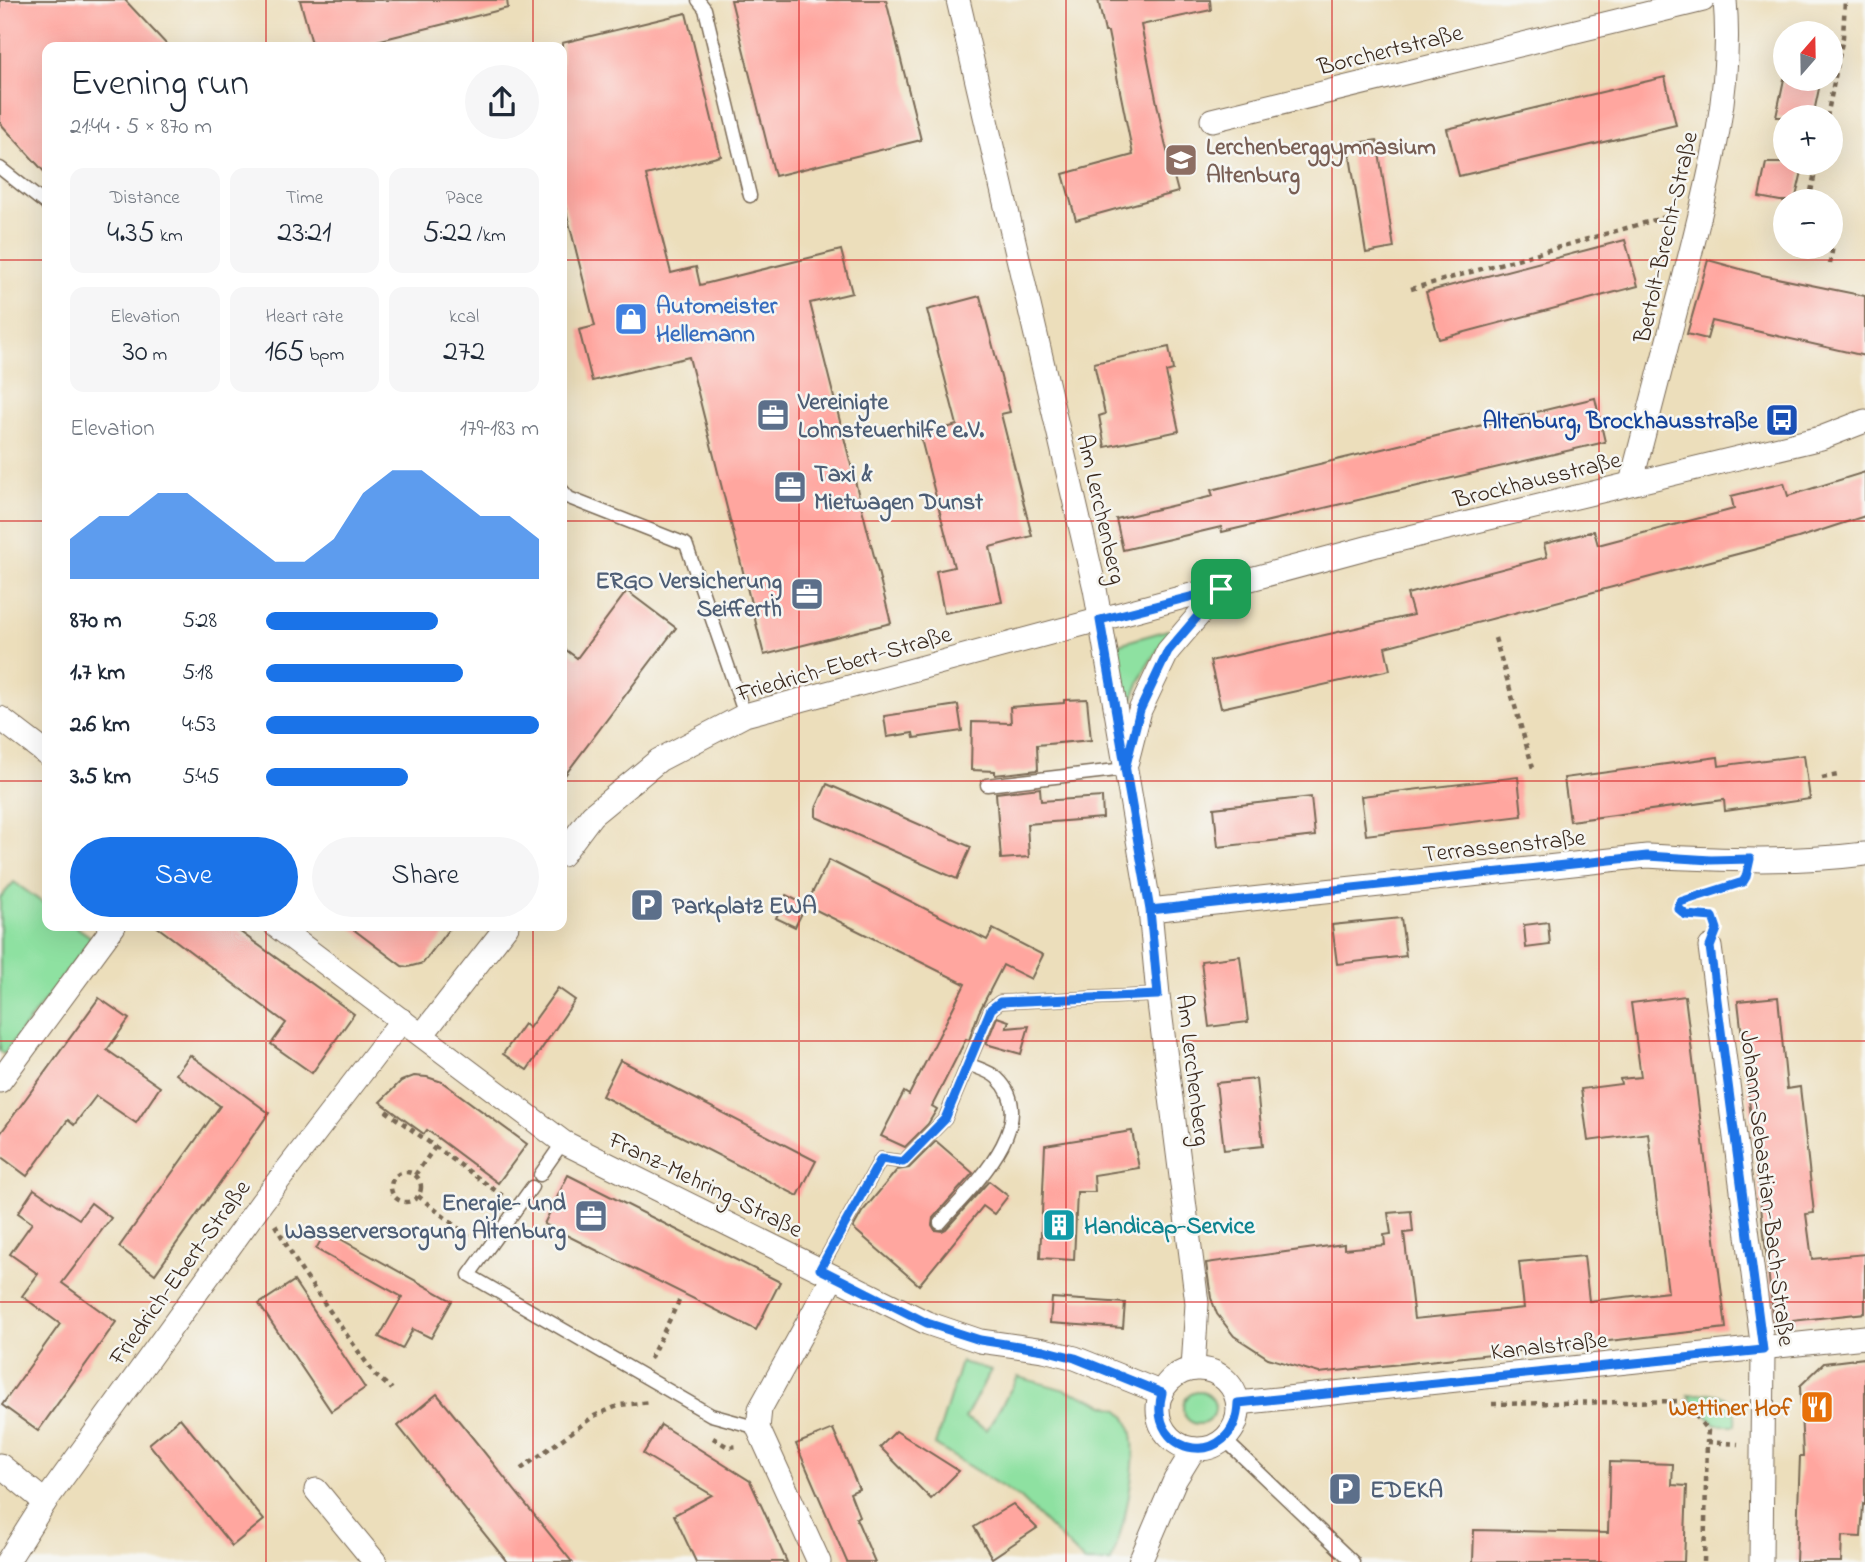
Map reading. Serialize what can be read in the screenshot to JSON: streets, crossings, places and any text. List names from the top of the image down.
{
  "streets": {
    "street": [
      "Borchertstraße",
      "Bertolt-Brecht-Straße",
      "Brockhausstraße",
      "Am Lerchenberg",
      "Friedrich-Ebert-Straße",
      "Terrassenstraße",
      "Franz-Mehring-Straße",
      "Johann-Sebastian-Bach-Straße",
      "Kanalstraße"
    ]
  },
  "crossings": [
    ["Bertolt-Brecht-Straße", "Brockhausstraße"],
    ["Brockhausstraße", "Am Lerchenberg"],
    ["Brockhausstraße", "Friedrich-Ebert-Straße"],
    ["Am Lerchenberg", "Friedrich-Ebert-Straße"],
    ["Am Lerchenberg", "Terrassenstraße"],
    ["Am Lerchenberg", "Franz-Mehring-Straße"],
    ["Am Lerchenberg", "Kanalstraße"],
    ["Friedrich-Ebert-Straße", "Franz-Mehring-Straße"],
    ["Franz-Mehring-Straße", "Kanalstraße"],
    ["Johann-Sebastian-Bach-Straße", "Kanalstraße"]
  ],
  "places": {
    "school or university": ["Lerchenberggymnasium Altenburg"],
    "shop": ["Automeister Hellemann"],
    "office": [
      "Vereinigte Lohnsteuerhilfe e.V.",
      "Taxi & Mietwagen Dunst",
      "ERGO Versicherung Seifferth",
      "Energie- und Wasserversorgung Altenburg"
    ],
    "bus stop": ["Altenburg, Brockhausstraße"],
    "parking": ["Parkplatz EWA", "EDEKA"],
    "building": ["Handicap-Service"],
    "restaurant": ["Wettiner Hof"]
  },
  "north": "top",
  "page": {
    "map_buttons": ["+", "−"],
    "heading": ["Evening run", "21:44 · 5 × 870 m"],
    "stats": [
      ["Distance", "4.35 km"],
      ["Time", "23:21"],
      ["Pace", "5:22 /km"],
      ["Elevation", "30 m"],
      ["Heart rate", "165 bpm"],
      ["kcal", "272"]
    ],
    "chart": ["Elevation", "179–183 m"],
    "list": [
      {
        "name": "870 m",
        "note": "5:28"
      },
      {
        "name": "1.7 km",
        "note": "5:18"
      },
      {
        "name": "2.6 km",
        "note": "4:53"
      },
      {
        "name": "3.5 km",
        "note": "5:45"
      }
    ],
    "buttons": ["Save", "Share"]
  }
}
